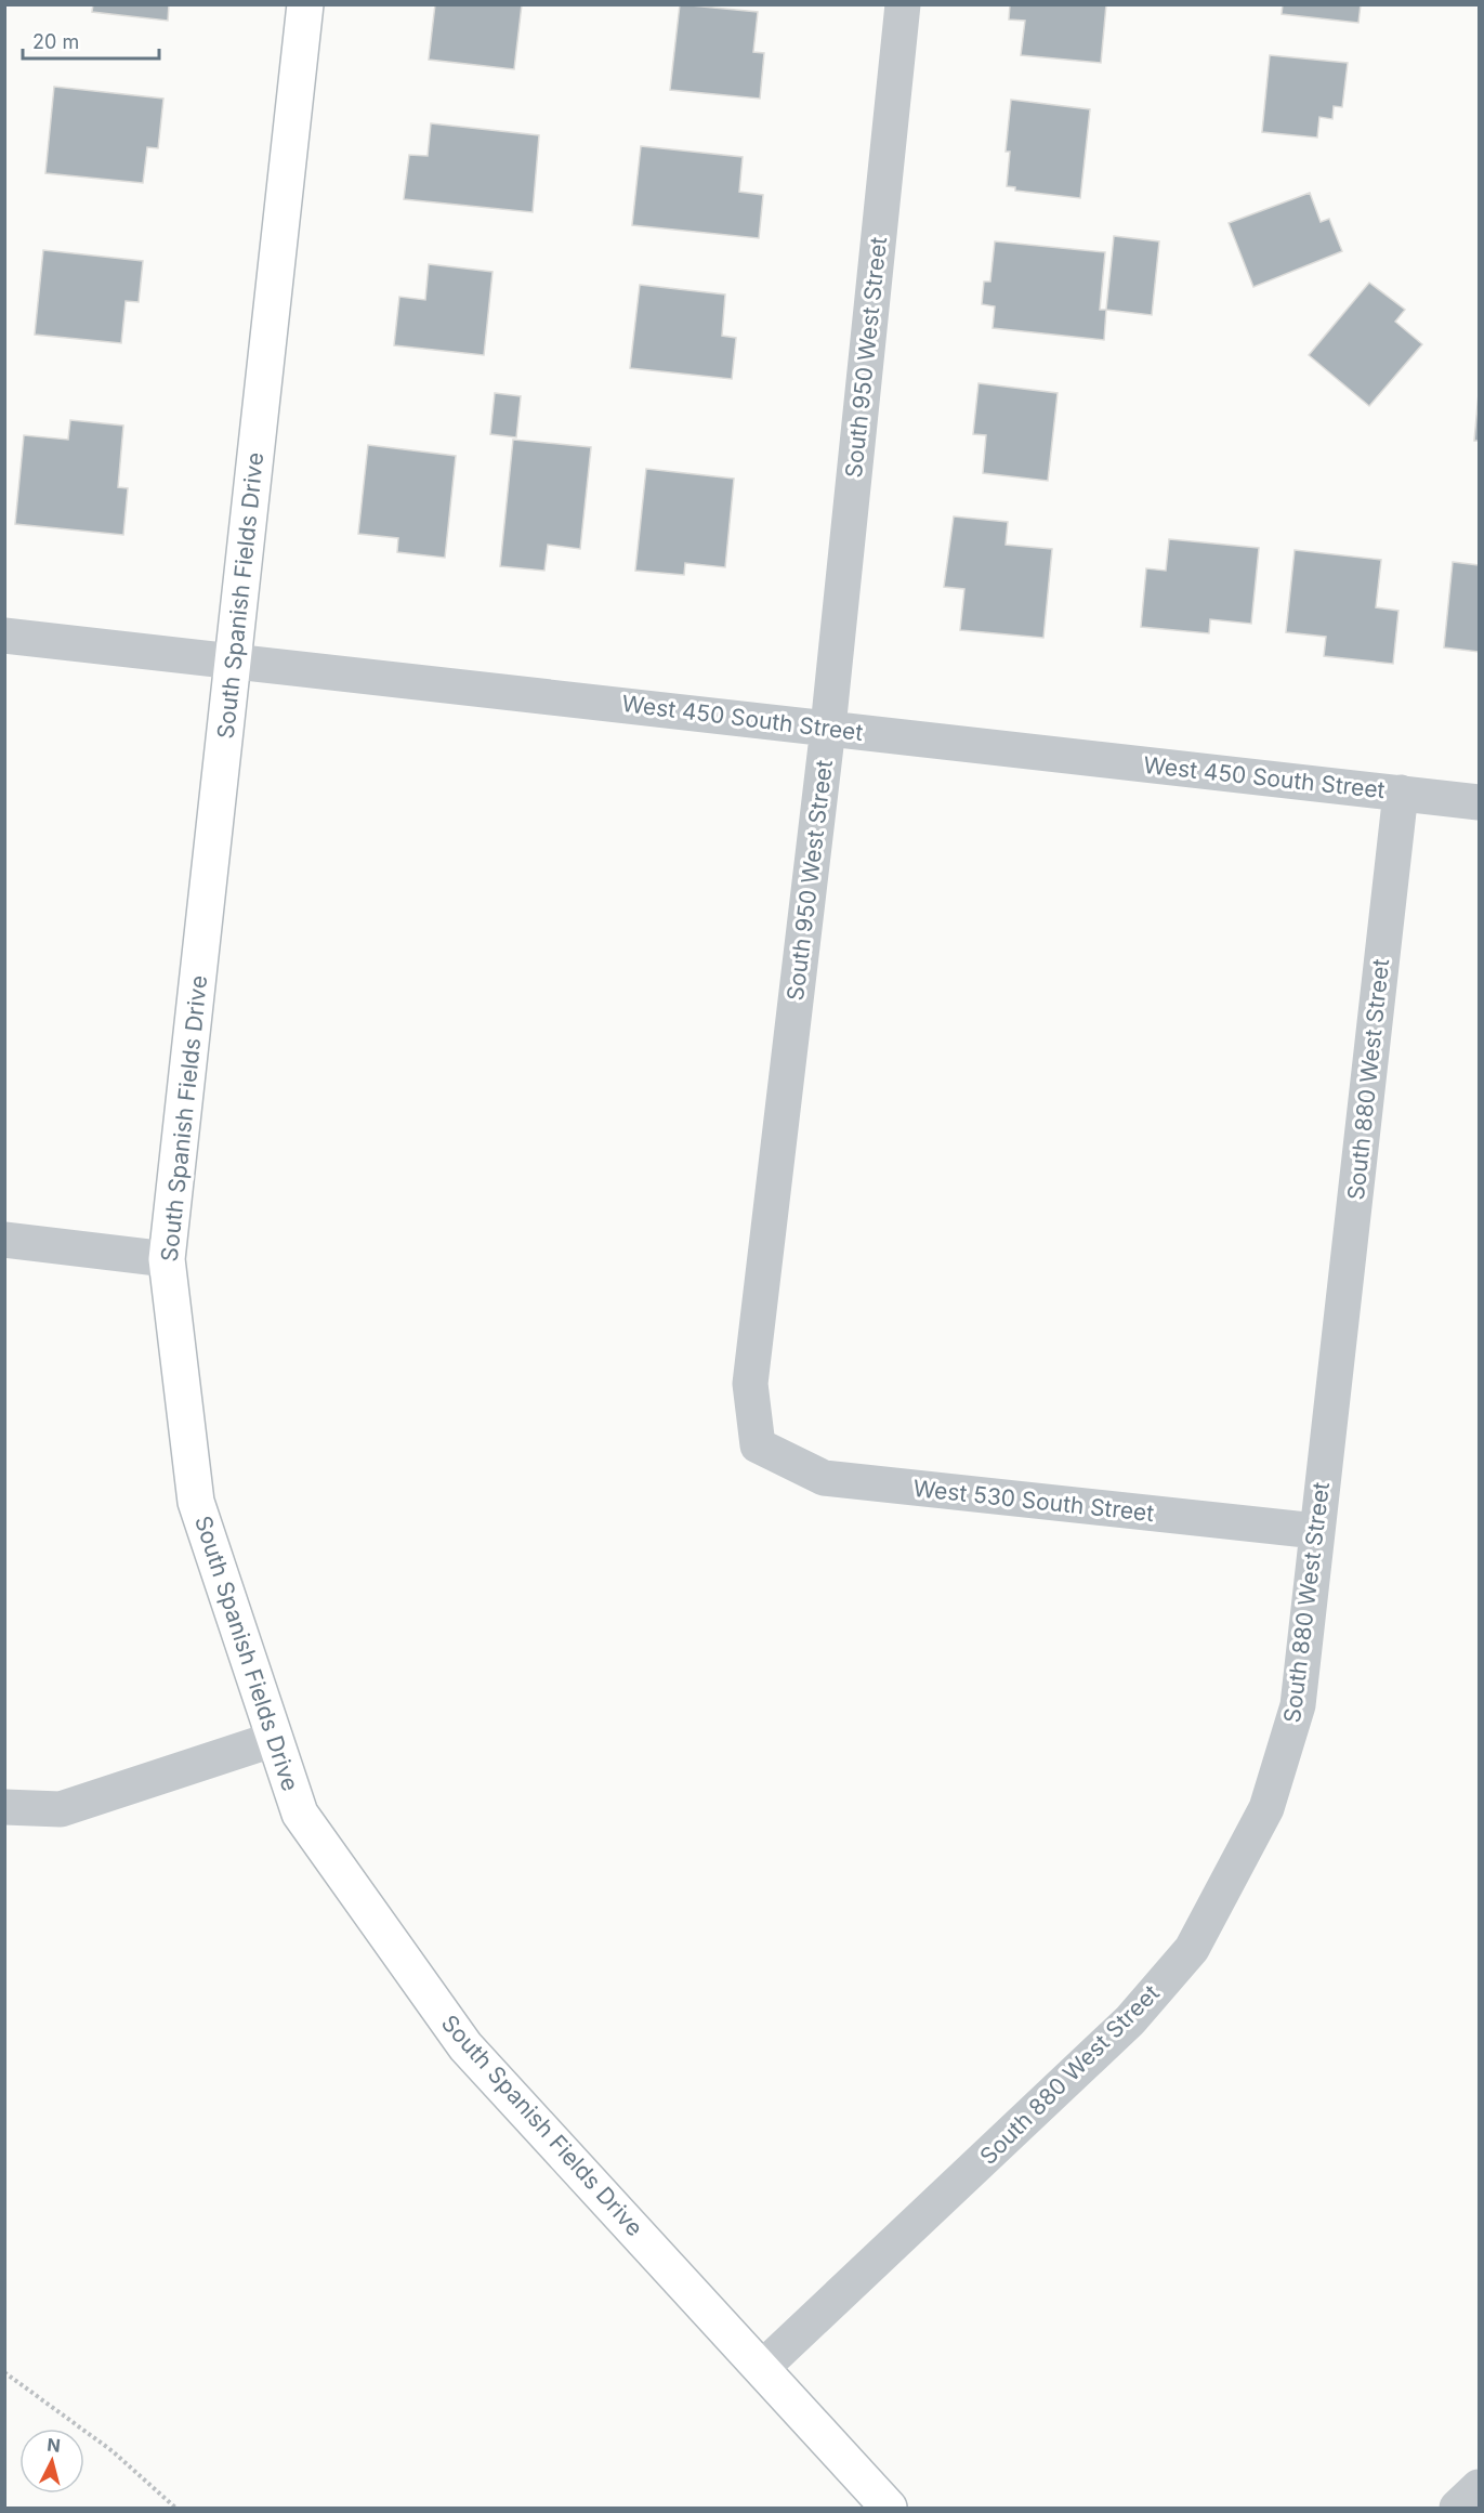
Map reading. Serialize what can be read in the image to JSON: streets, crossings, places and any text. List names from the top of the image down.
{
  "streets": {
    "street": [
      "South 950 West Street",
      "South Spanish Fields Drive",
      "West 450 South Street",
      "South 880 West Street",
      "West 530 South Street"
    ]
  },
  "crossings": [
    ["South 950 West Street", "West 450 South Street"],
    ["South 950 West Street", "West 530 South Street"],
    ["South Spanish Fields Drive", "West 450 South Street"],
    ["South Spanish Fields Drive", "South 880 West Street"],
    ["West 450 South Street", "South 880 West Street"],
    ["South 880 West Street", "West 530 South Street"]
  ],
  "scale_bar": "20 m",
  "north": "top"
}
